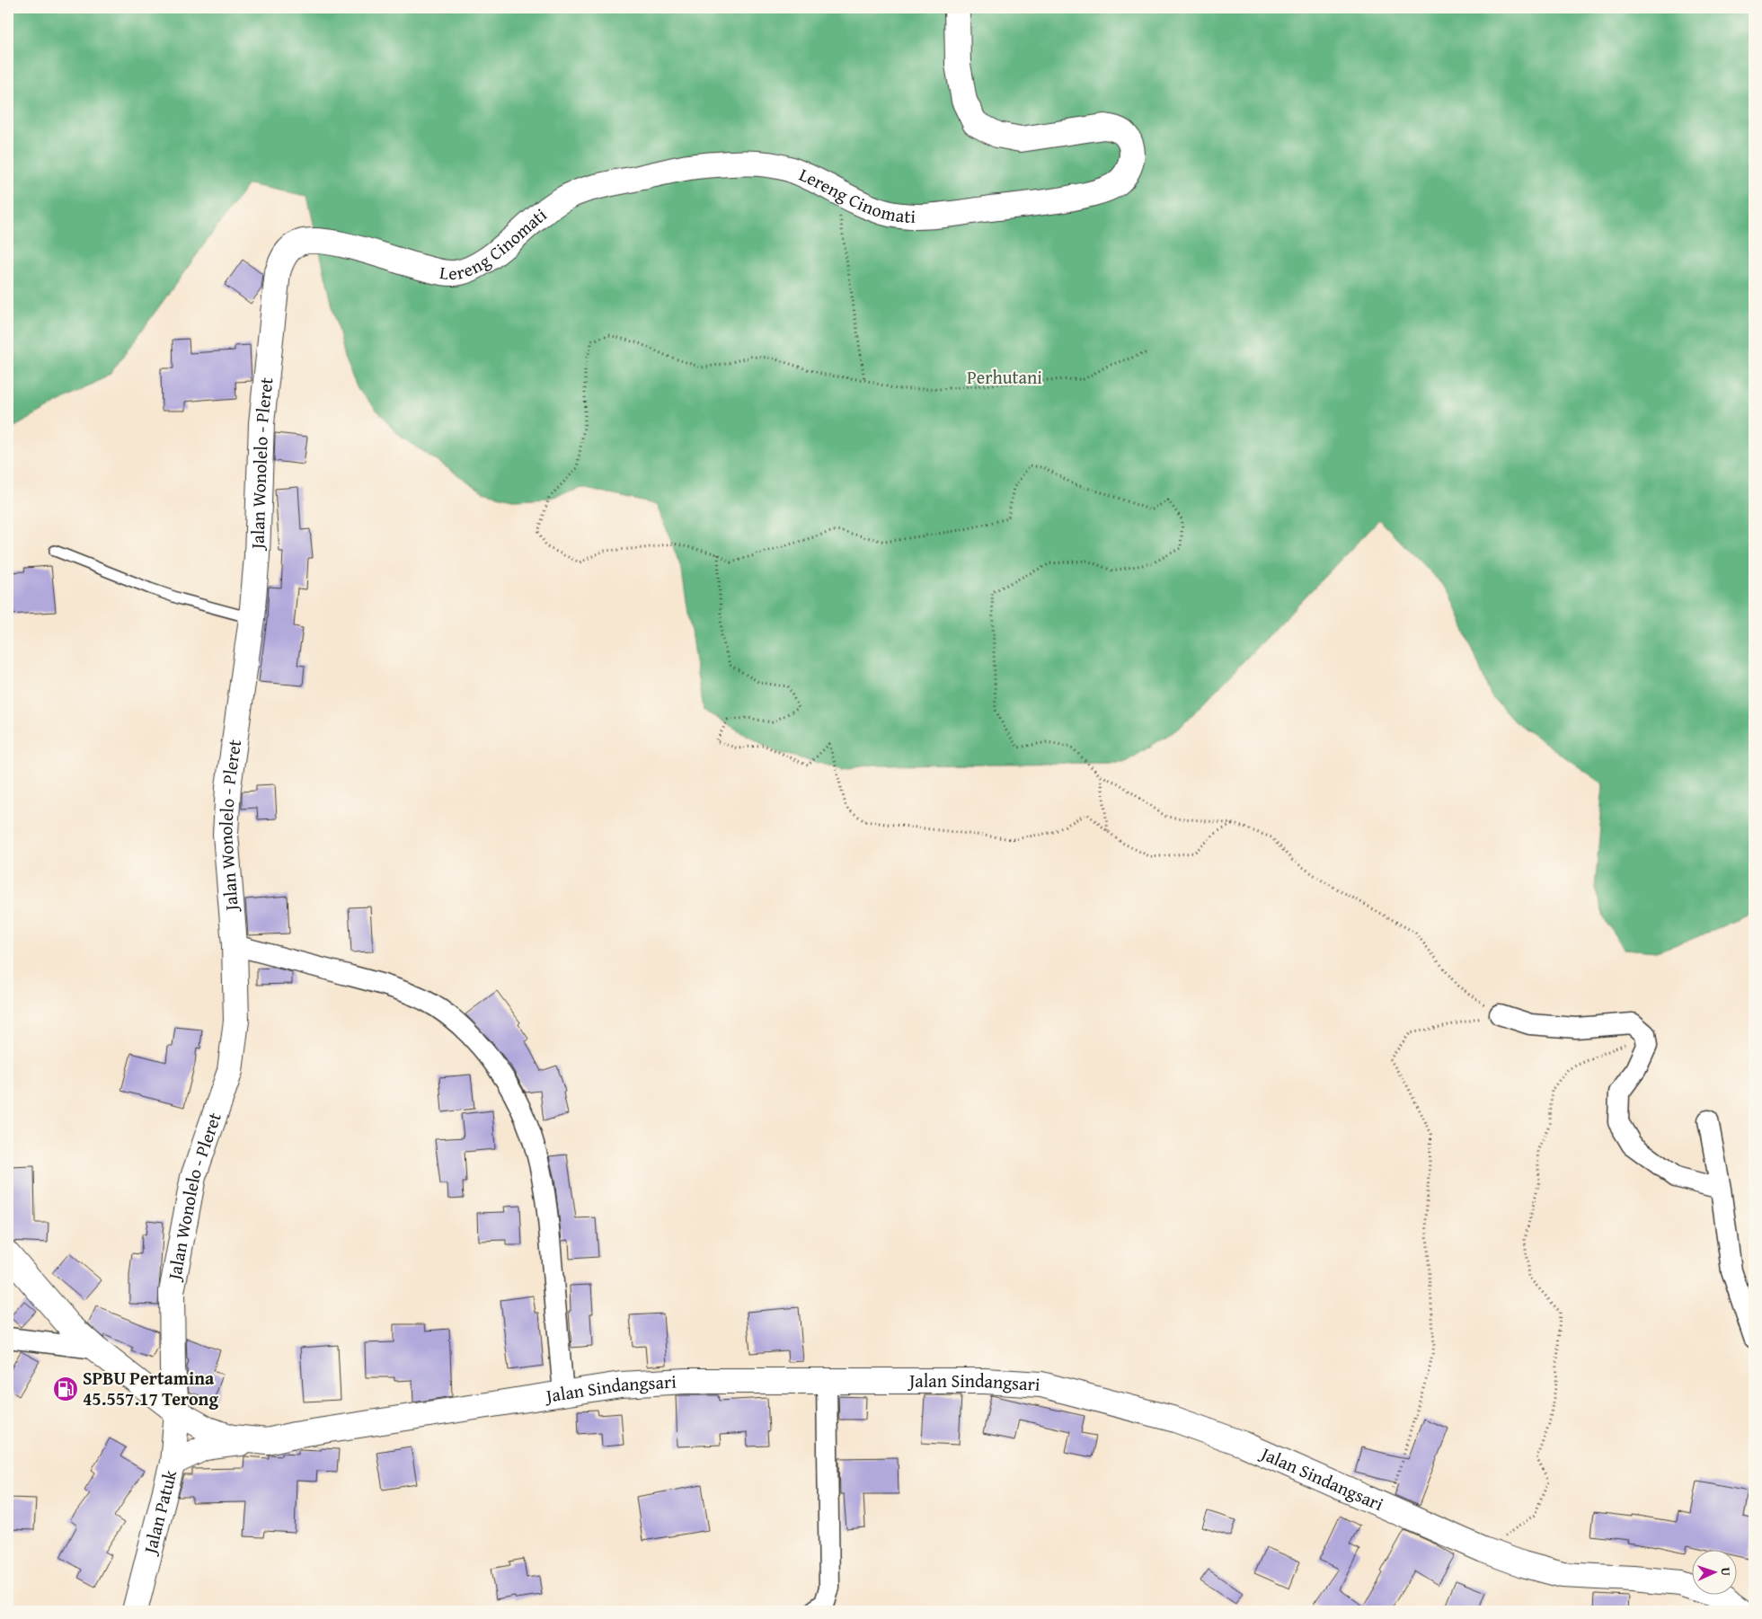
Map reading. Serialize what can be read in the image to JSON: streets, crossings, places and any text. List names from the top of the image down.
{
  "streets": {
    "main road": [
      "Lereng Cinomati",
      "Jalan Wonolelo - Pleret",
      "Jalan Sindangsari",
      "Jalan Patuk"
    ]
  },
  "crossings": [
    ["Lereng Cinomati", "Jalan Wonolelo - Pleret"],
    ["Jalan Wonolelo - Pleret", "Jalan Sindangsari"],
    ["Jalan Wonolelo - Pleret", "Jalan Patuk"],
    ["Jalan Sindangsari", "Jalan Patuk"]
  ],
  "parks": ["Perhutani"],
  "places": {
    "fuel station": ["SPBU Pertamina 45.557.17 Terong"]
  },
  "north": "right"
}
